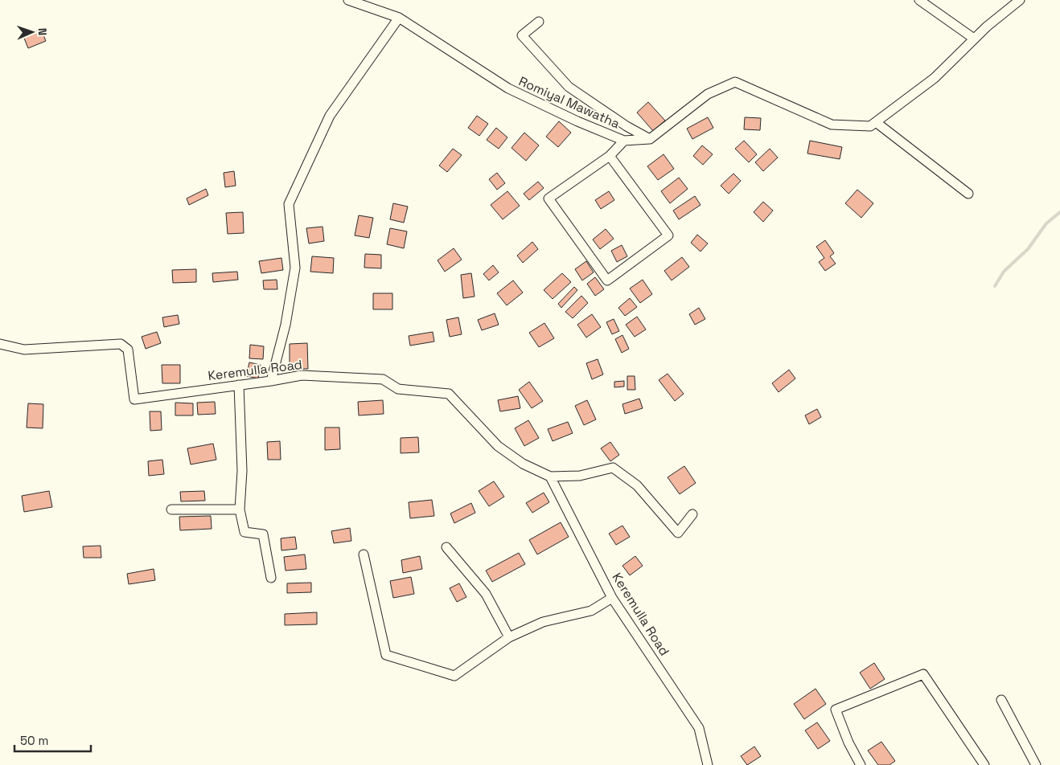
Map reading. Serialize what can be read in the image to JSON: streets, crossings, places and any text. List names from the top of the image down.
{
  "streets": {
    "street": ["Romiyal Mawatha", "Keremulla Road"]
  },
  "scale_bar": "50 m",
  "north": "right"
}
